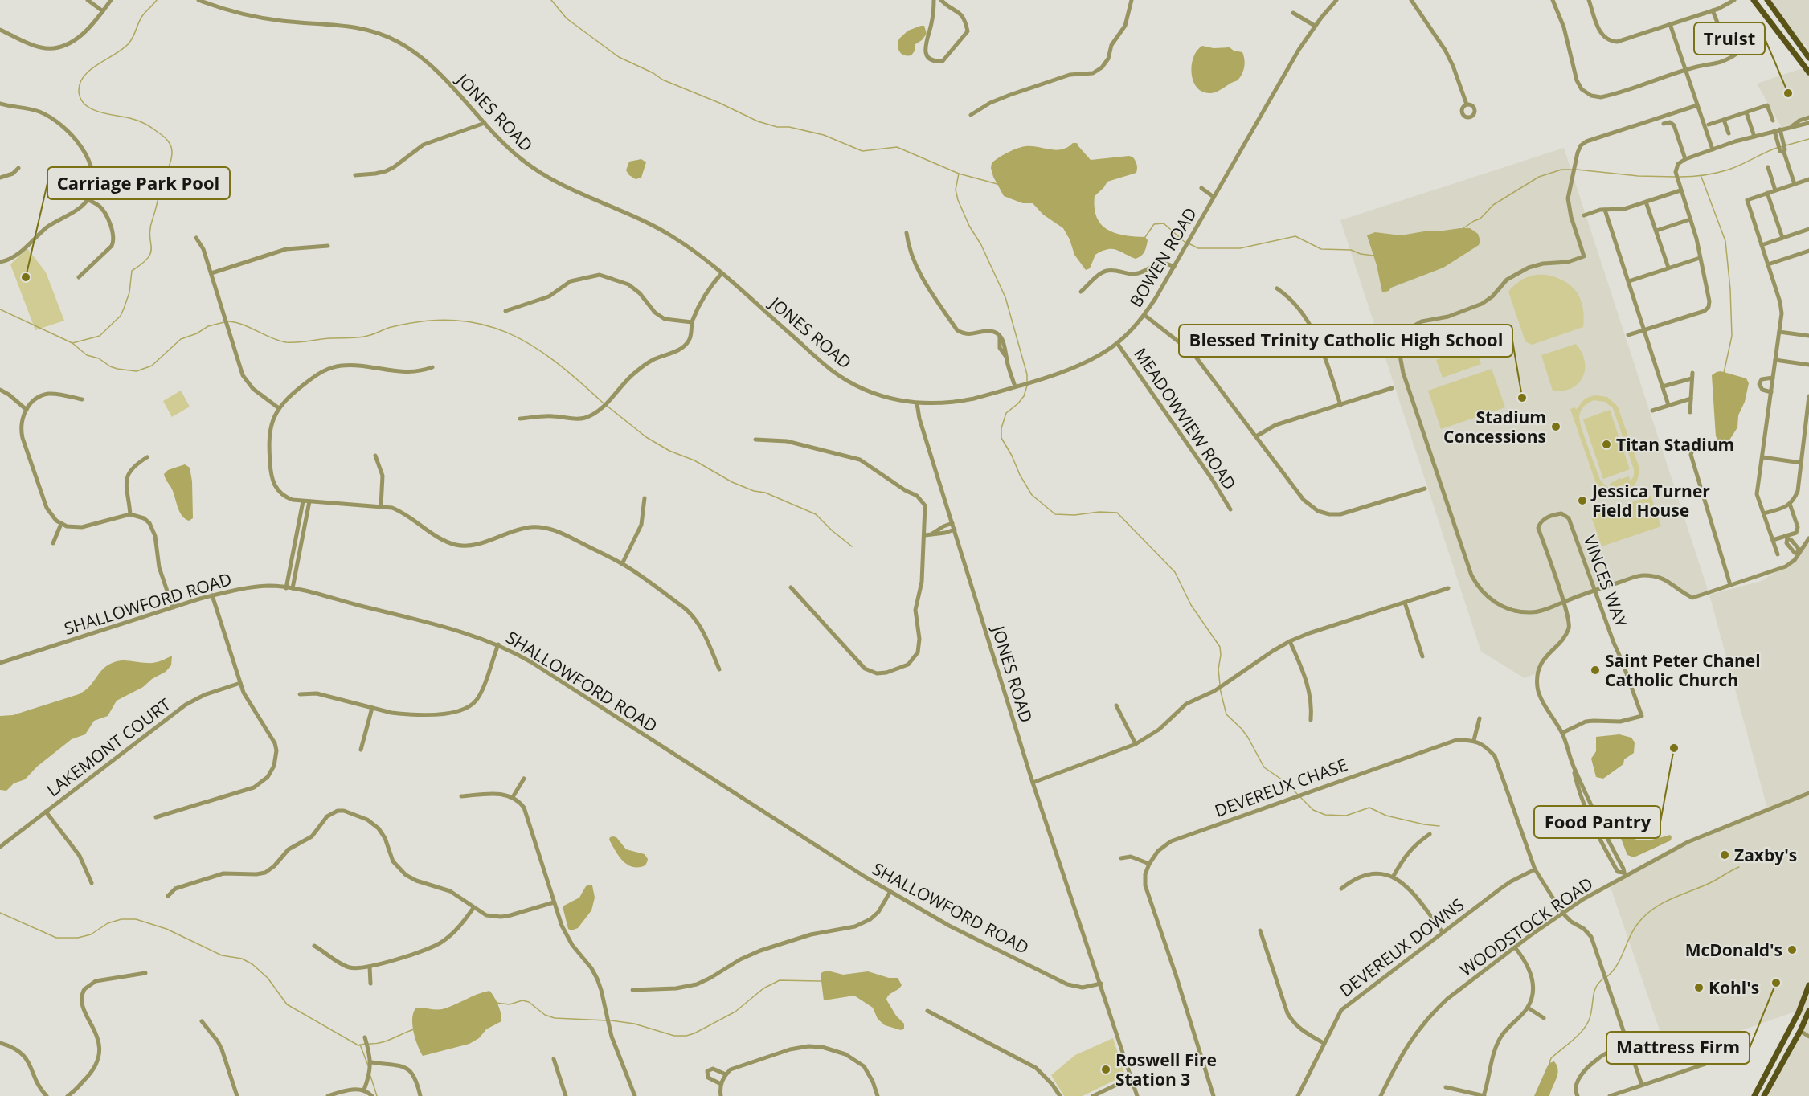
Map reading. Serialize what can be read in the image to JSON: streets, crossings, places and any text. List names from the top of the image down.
{
  "streets": {
    "street": [
      "JONES ROAD",
      "BOWEN ROAD",
      "MEADOWVIEW ROAD",
      "VINCES WAY",
      "SHALLOWFORD ROAD",
      "LAKEMONT COURT",
      "DEVEREUX CHASE",
      "WOODSTOCK ROAD",
      "DEVEREUX DOWNS"
    ]
  },
  "crossings": [
    ["JONES ROAD", "BOWEN ROAD"],
    ["JONES ROAD", "SHALLOWFORD ROAD"],
    ["BOWEN ROAD", "MEADOWVIEW ROAD"],
    ["VINCES WAY", "WOODSTOCK ROAD"]
  ],
  "places": [
    "Truist",
    "Carriage Park Pool",
    "Blessed Trinity Catholic High School",
    "Stadium Concessions",
    "Titan Stadium",
    "Jessica Turner Field House",
    "Saint Peter Chanel Catholic Church",
    "Food Pantry",
    "Zaxby's",
    "McDonald's",
    "Mattress Firm",
    "Kohl's",
    "Roswell Fire Station 3"
  ]
}
